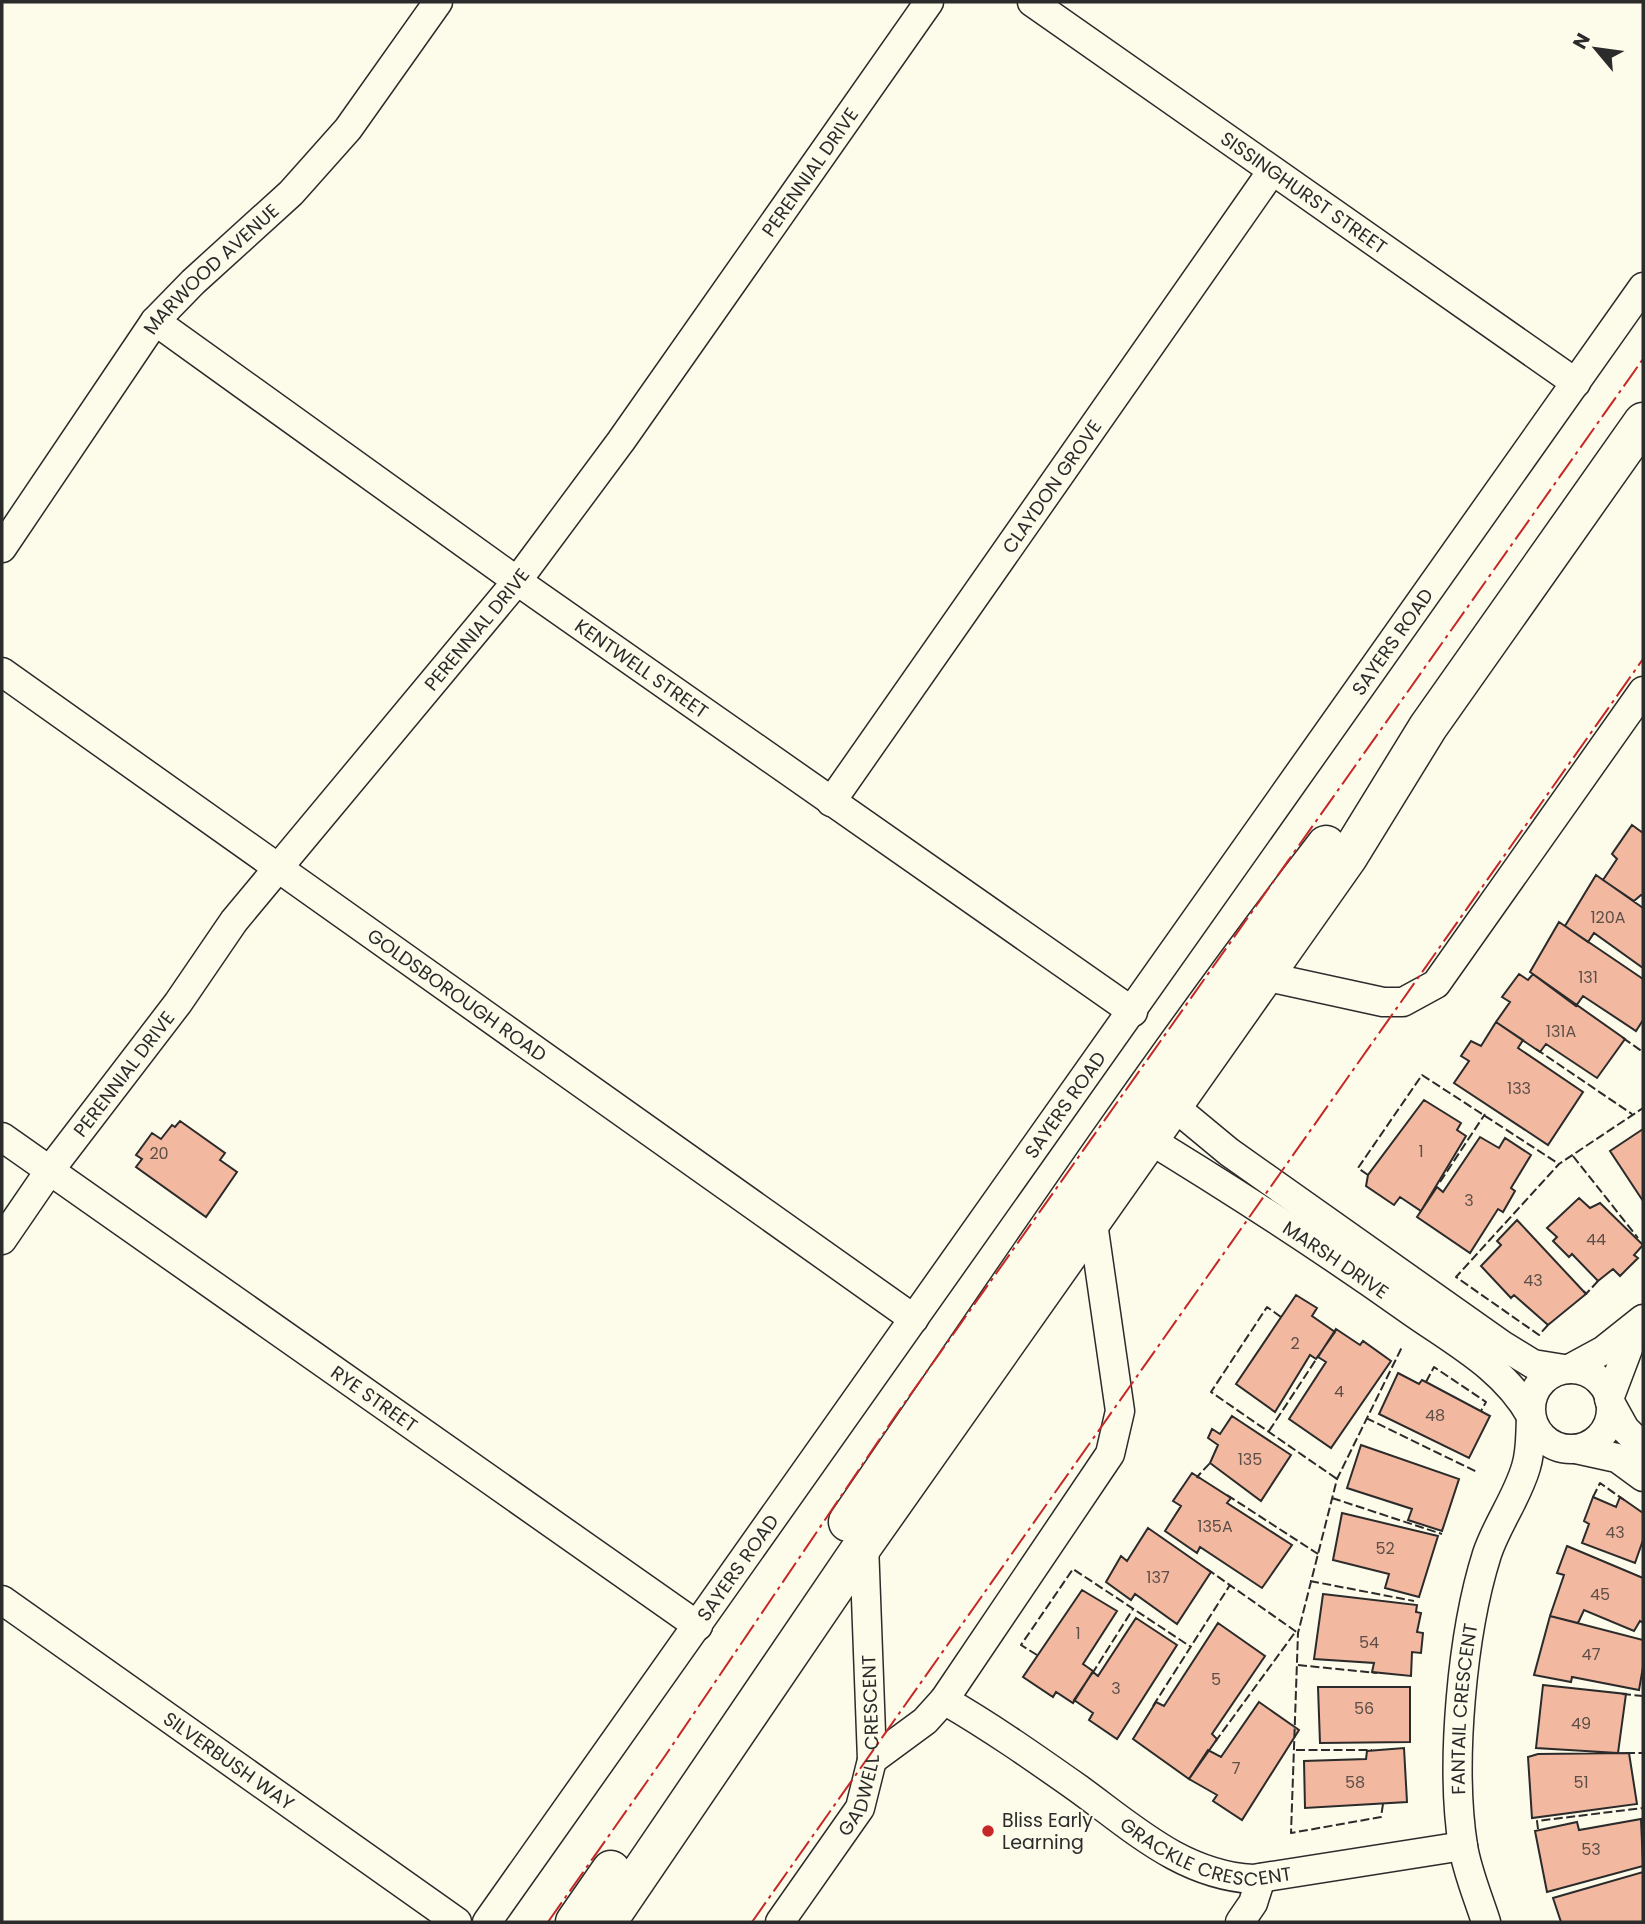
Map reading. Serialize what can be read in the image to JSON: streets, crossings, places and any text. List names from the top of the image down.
{
  "streets": {
    "street": [
      "PERENNIAL DRIVE",
      "SISSINGHURST STREET",
      "MARWOOD AVENUE",
      "CLAYDON GROVE",
      "SAYERS ROAD",
      "KENTWELL STREET",
      "GOLDSBOROUGH ROAD",
      "MARSH DRIVE",
      "RYE STREET",
      "FANTAIL CRESCENT",
      "GADWELL CRESCENT",
      "SILVERBUSH WAY",
      "GRACKLE CRESCENT"
    ]
  },
  "crossings": [
    ["PERENNIAL DRIVE", "KENTWELL STREET"],
    ["PERENNIAL DRIVE", "GOLDSBOROUGH ROAD"],
    ["PERENNIAL DRIVE", "RYE STREET"],
    ["SISSINGHURST STREET", "CLAYDON GROVE"],
    ["SISSINGHURST STREET", "SAYERS ROAD"],
    ["MARWOOD AVENUE", "KENTWELL STREET"],
    ["CLAYDON GROVE", "KENTWELL STREET"],
    ["SAYERS ROAD", "KENTWELL STREET"],
    ["SAYERS ROAD", "GOLDSBOROUGH ROAD"],
    ["SAYERS ROAD", "RYE STREET"],
    ["MARSH DRIVE", "FANTAIL CRESCENT"],
    ["FANTAIL CRESCENT", "GRACKLE CRESCENT"]
  ],
  "places": ["Bliss Early Learning"],
  "house_numbers": [
    "120A",
    "131",
    "131A",
    "133",
    "1",
    "20",
    "3",
    "44",
    "43",
    "2",
    "4",
    "48",
    "135",
    "135A",
    "43",
    "52",
    "137",
    "45",
    "1",
    "54",
    "47",
    "5",
    "3",
    "56",
    "49",
    "7",
    "58",
    "51",
    "53"
  ],
  "north": "top left"
}
